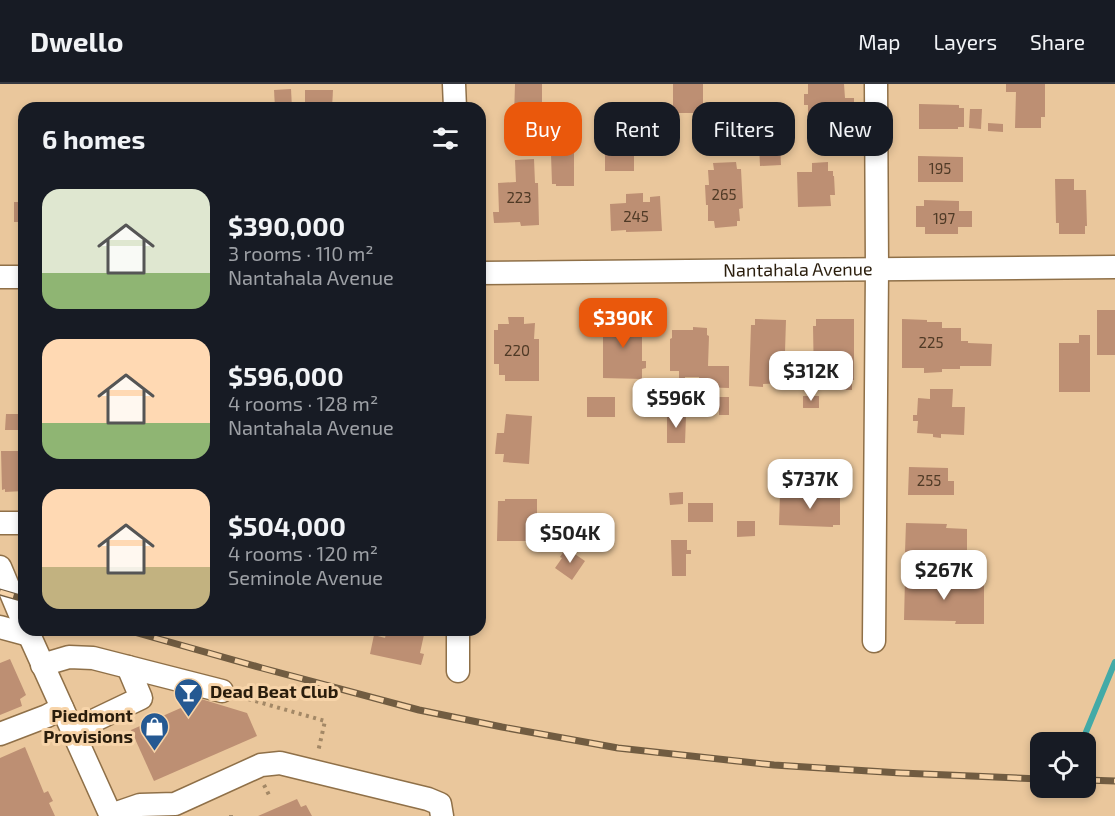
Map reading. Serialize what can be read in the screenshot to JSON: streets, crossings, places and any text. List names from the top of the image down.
{
  "streets": {
    "street": ["Nantahala Avenue"]
  },
  "places": {
    "bar": ["Dead Beat Club"],
    "shop": ["Piedmont Provisions"]
  },
  "house_numbers": [
    "195",
    "265",
    "223",
    "245",
    "197",
    "225",
    "220",
    "255"
  ],
  "page": {
    "header": "Dwello",
    "nav": ["Map", "Layers", "Share"],
    "chip": [
      "Buy",
      "Rent",
      "Filters",
      "New"
    ],
    "heading": "6 homes",
    "list": [
      {
        "name": "$390,000",
        "note": "3 rooms · 110 m² · Nantahala Avenue"
      },
      {
        "name": "$596,000",
        "note": "4 rooms · 128 m² · Nantahala Avenue"
      },
      {
        "name": "$504,000",
        "note": "4 rooms · 120 m² · Seminole Avenue"
      }
    ],
    "price": [
      "$390K",
      "$312K",
      "$596K",
      "$737K",
      "$504K",
      "$267K"
    ]
  }
}
